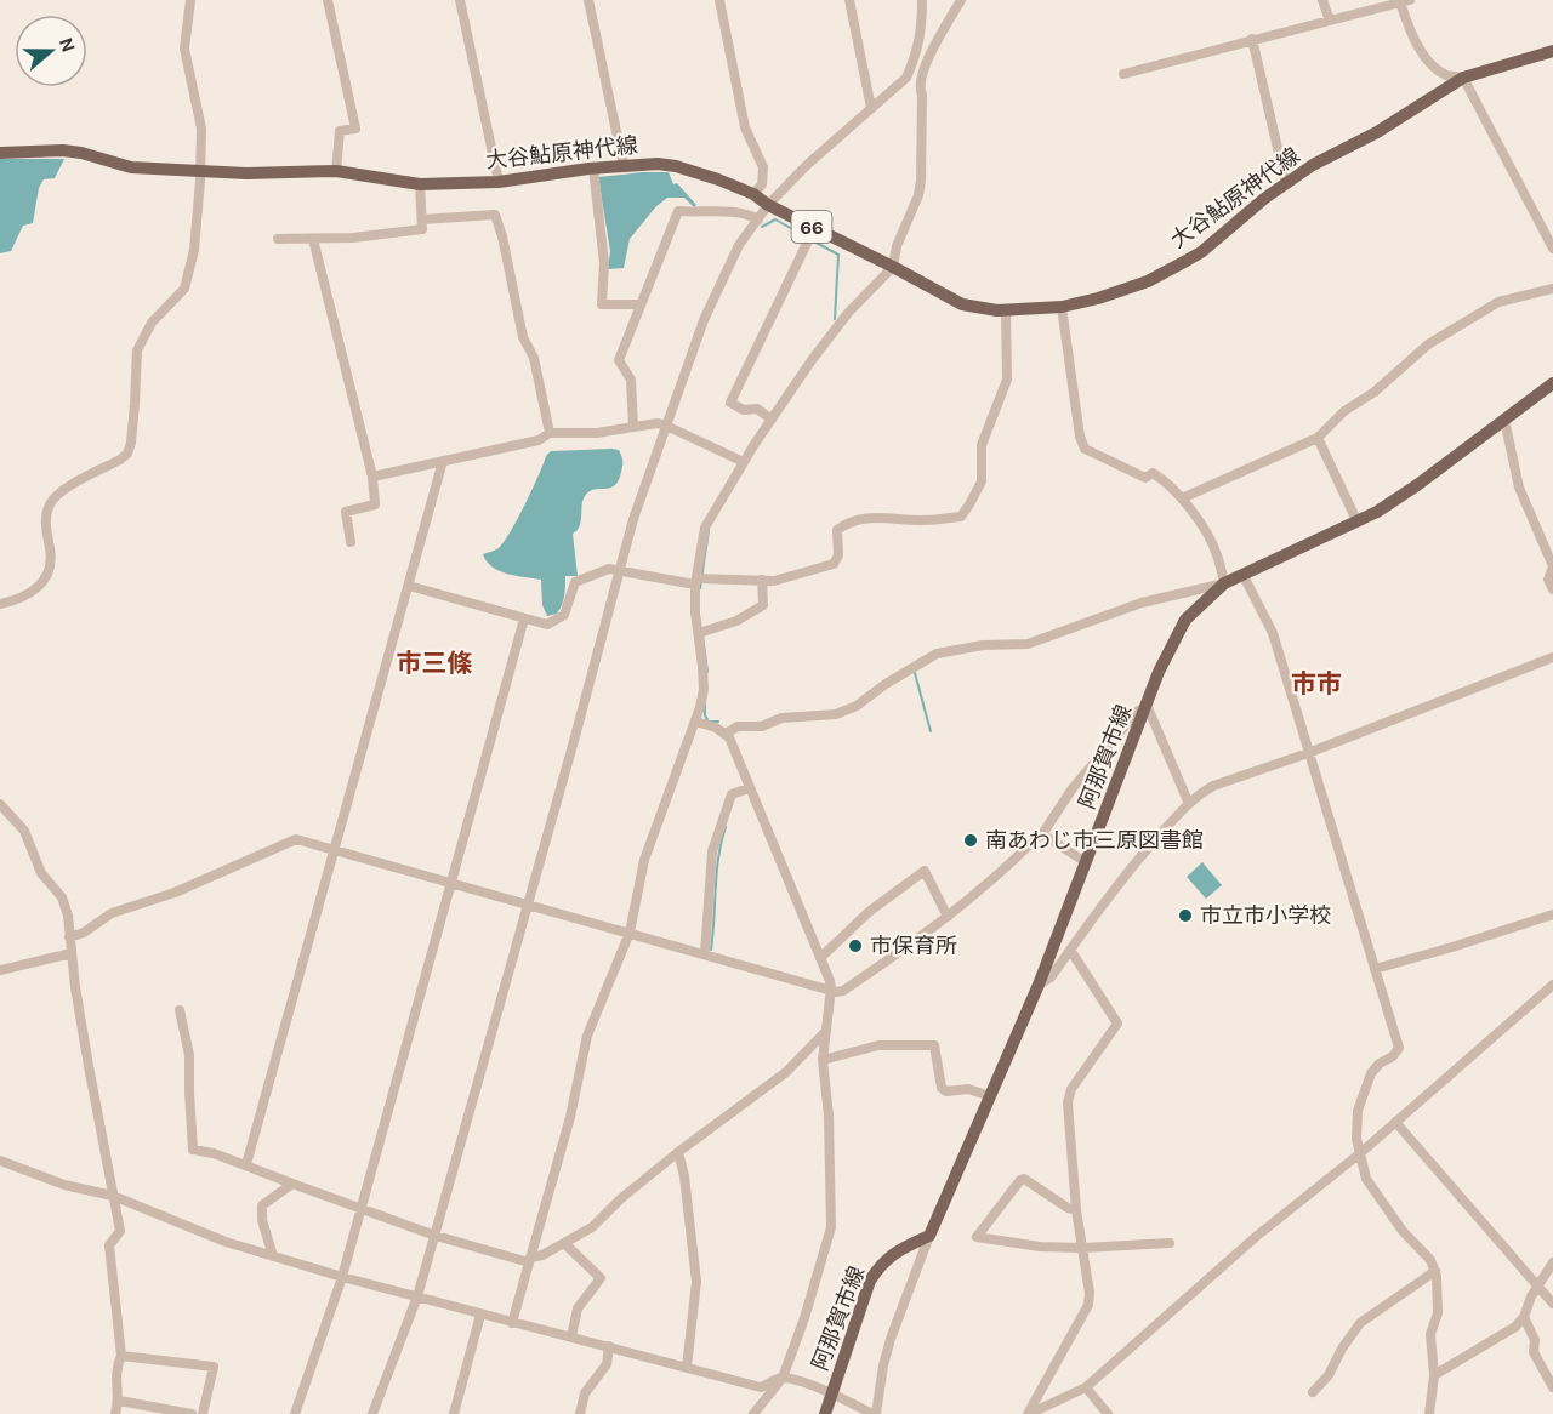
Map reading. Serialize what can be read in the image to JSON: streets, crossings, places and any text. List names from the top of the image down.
{
  "streets": {
    "main road": ["大谷鮎原神代線", "66", "阿那賀市線"]
  },
  "districts": ["市三條", "市市"],
  "places": ["南あわじ市三原図書館", "市立市小学校", "市保育所"],
  "north": "right"
}
